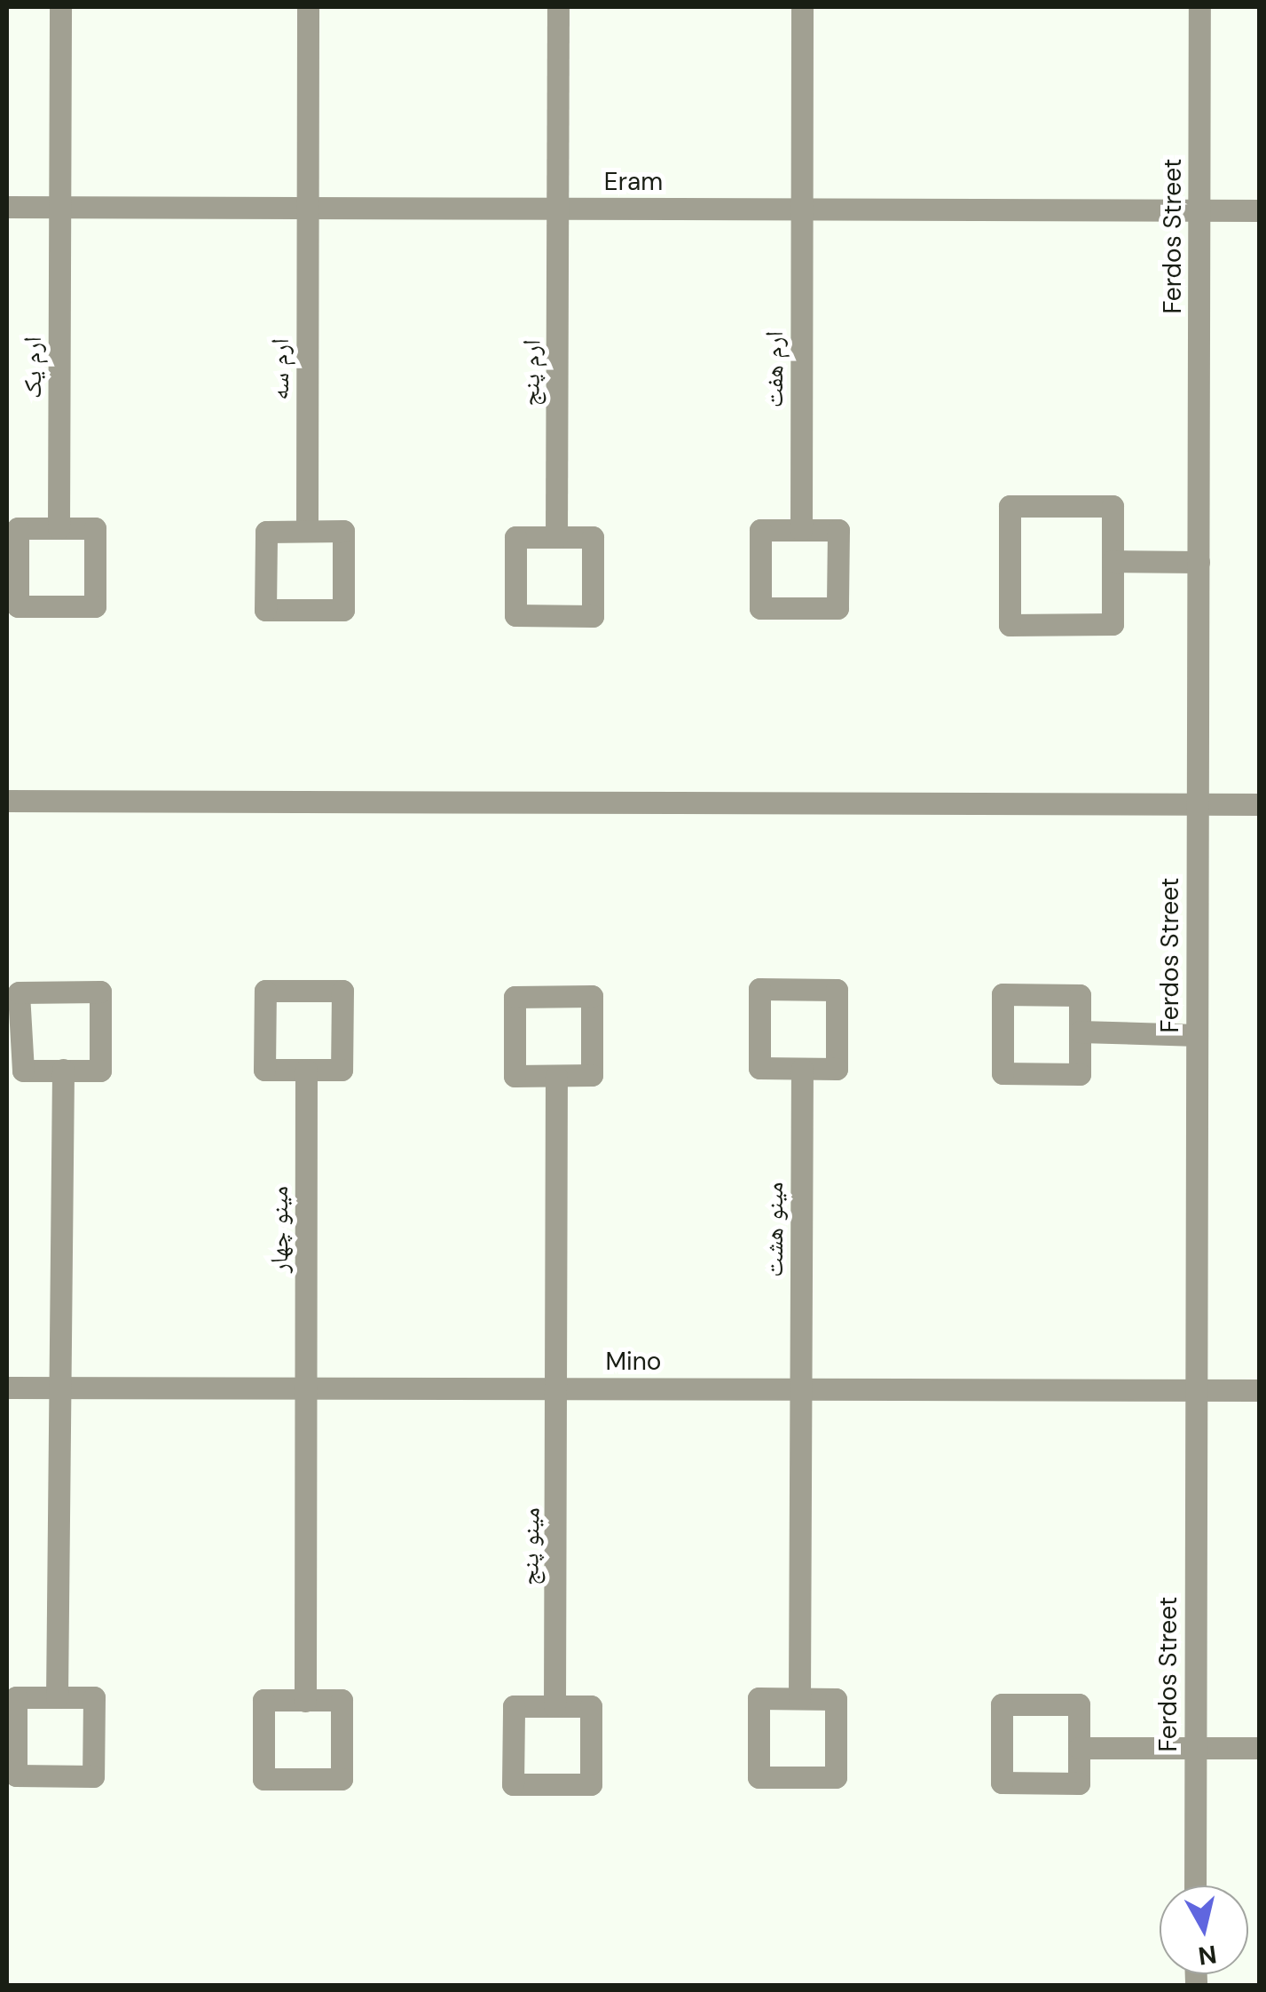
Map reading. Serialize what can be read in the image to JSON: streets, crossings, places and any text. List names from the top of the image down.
{
  "streets": {
    "street": [
      "Eram",
      "Ferdos Street",
      "ارم یک",
      "ارم سه",
      "ارم هفت",
      "ارم پنج",
      "مینو چهار",
      "مینو هشت",
      "Mino",
      "مینو پنج"
    ]
  },
  "crossings": [
    ["Eram", "Ferdos Street"],
    ["Eram", "ارم یک"],
    ["Eram", "ارم سه"],
    ["Eram", "ارم هفت"],
    ["Eram", "ارم پنج"],
    ["Ferdos Street", "Mino"],
    ["مینو چهار", "Mino"],
    ["مینو هشت", "Mino"],
    ["Mino", "مینو پنج"]
  ],
  "north": "bottom"
}
